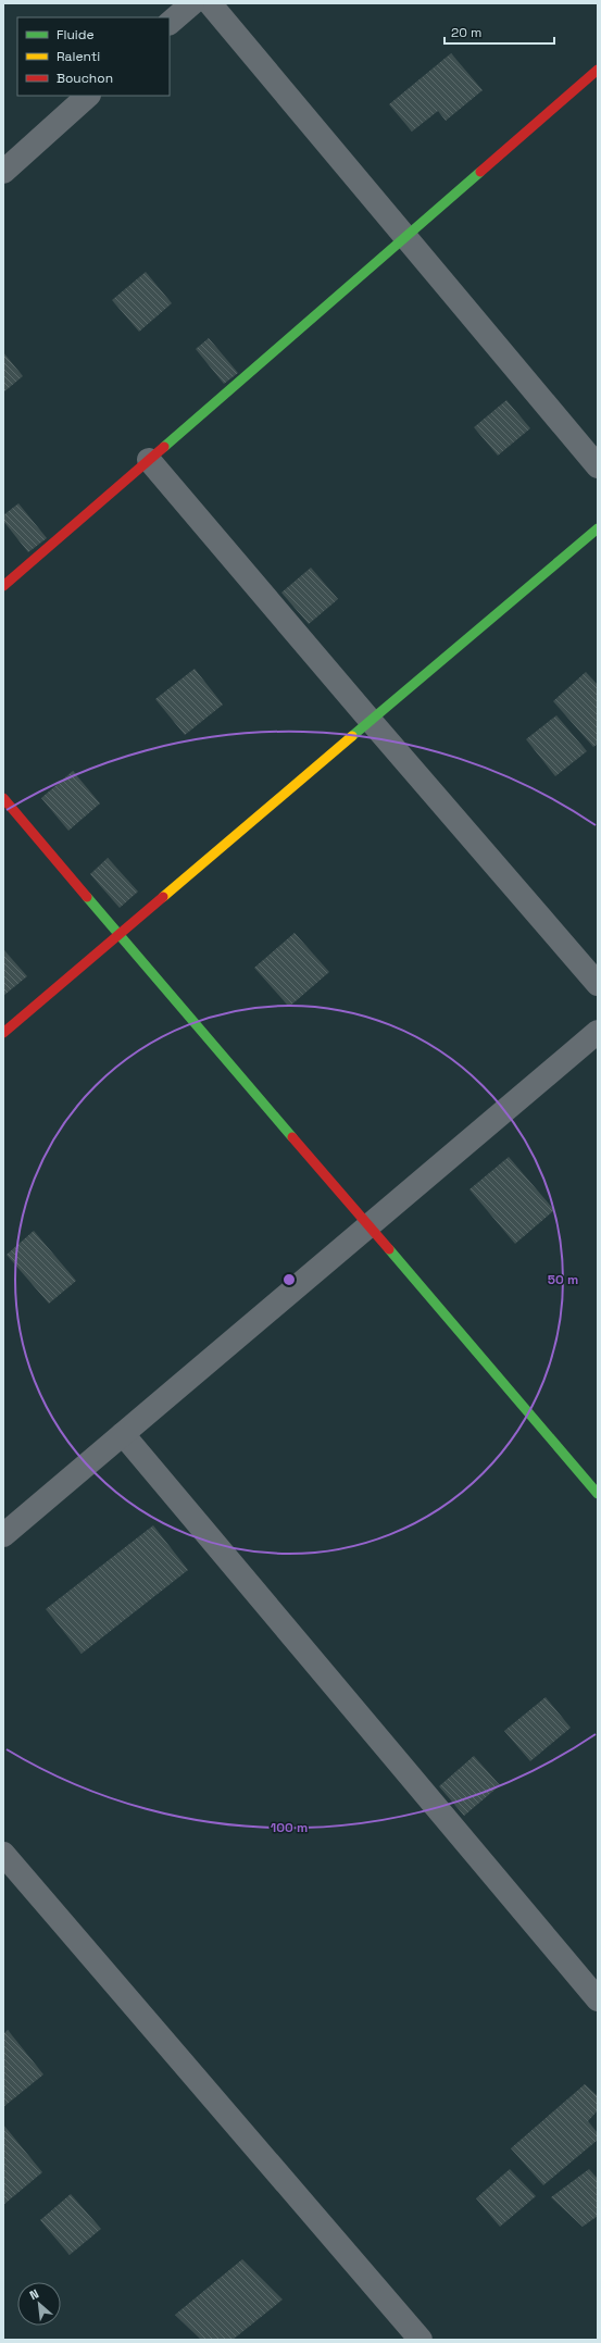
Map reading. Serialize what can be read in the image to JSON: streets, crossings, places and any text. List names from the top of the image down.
{
  "legend": ["Fluide", "Ralenti", "Bouchon"],
  "scale_bar": "20 m",
  "north": "top left",
  "rings": ["50 m", "100 m"]
}
